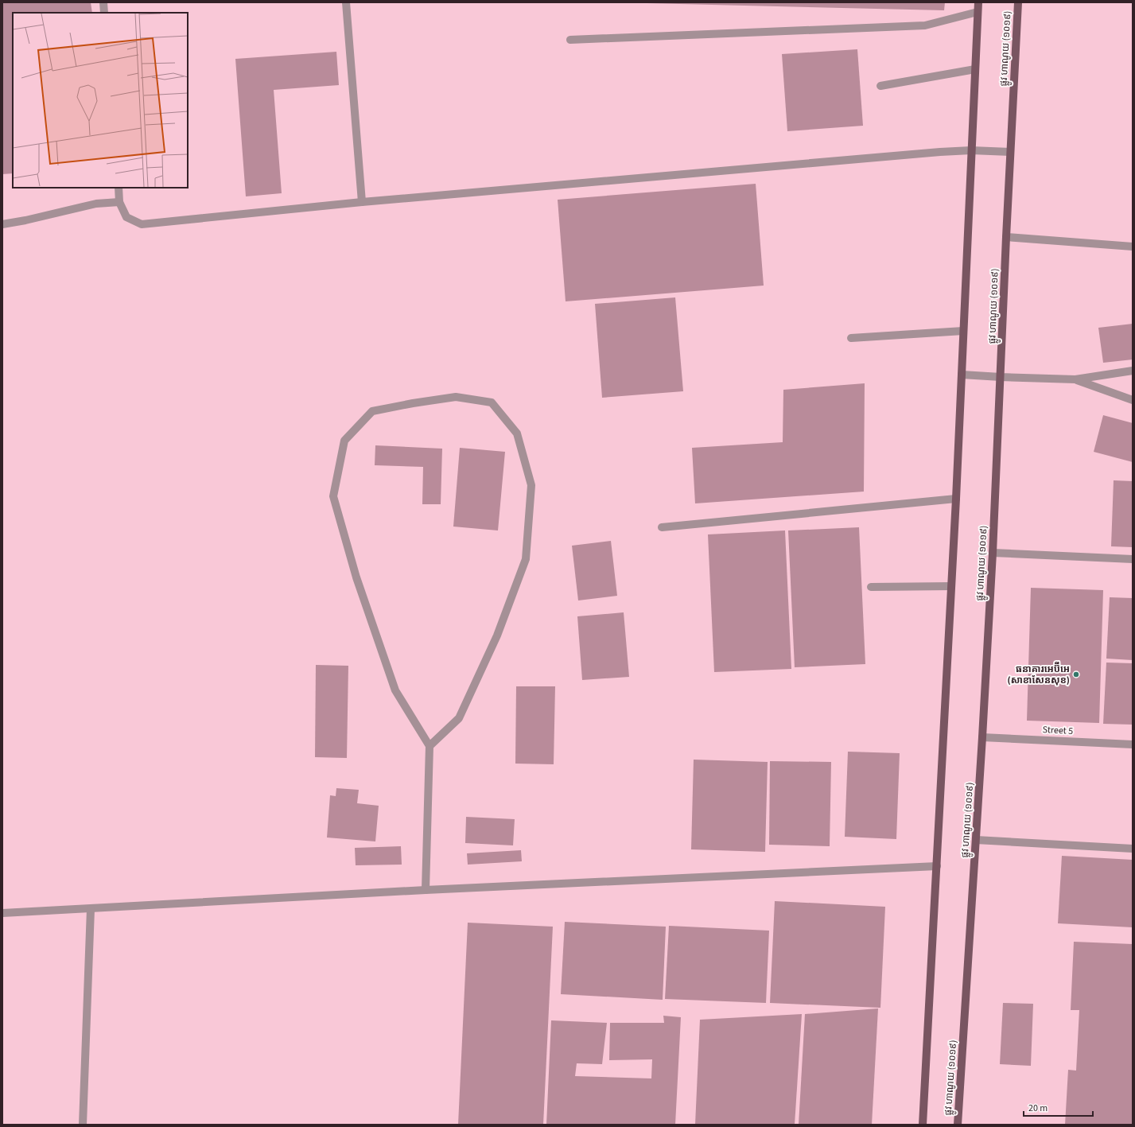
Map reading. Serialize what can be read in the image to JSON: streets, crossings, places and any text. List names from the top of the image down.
{
  "streets": {
    "main road": ["ផ្លូវ ហាណូយ (១០១៩)"],
    "street": ["Street 5"]
  },
  "crossings": [
    ["ផ្លូវ ហាណូយ (១០១៩)", "Street 5"]
  ],
  "places": ["ធនាគារអេប៊ីអេ (សាខាសែនសុខ)"],
  "scale_bar": "20 m"
}
